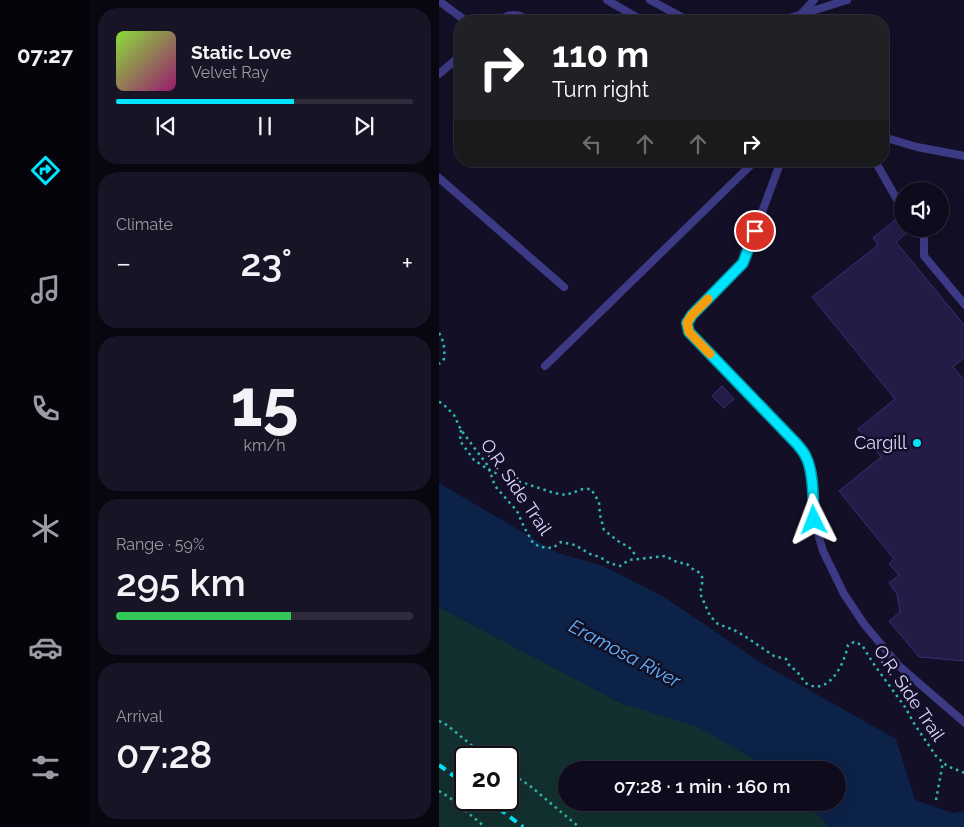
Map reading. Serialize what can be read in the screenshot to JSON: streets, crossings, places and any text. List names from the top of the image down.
{
  "streets": {
    "path": ["O.R. Side Trail"]
  },
  "water": ["Eramosa River"],
  "places": ["Cargill"],
  "page": {
    "tabs": "07:27",
    "turn": ["110 m", "Turn right"],
    "song": ["Static Love", "Velvet Ray"],
    "tile": [
      "Climate",
      ["15", "km/h"],
      ["Range · 59%", "295 km"],
      ["Arrival", "07:28"]
    ],
    "heat": ["−", "23°", "+"],
    "limit": "20",
    "trip": "07:28 · 1 min · 160 m"
  }
}
